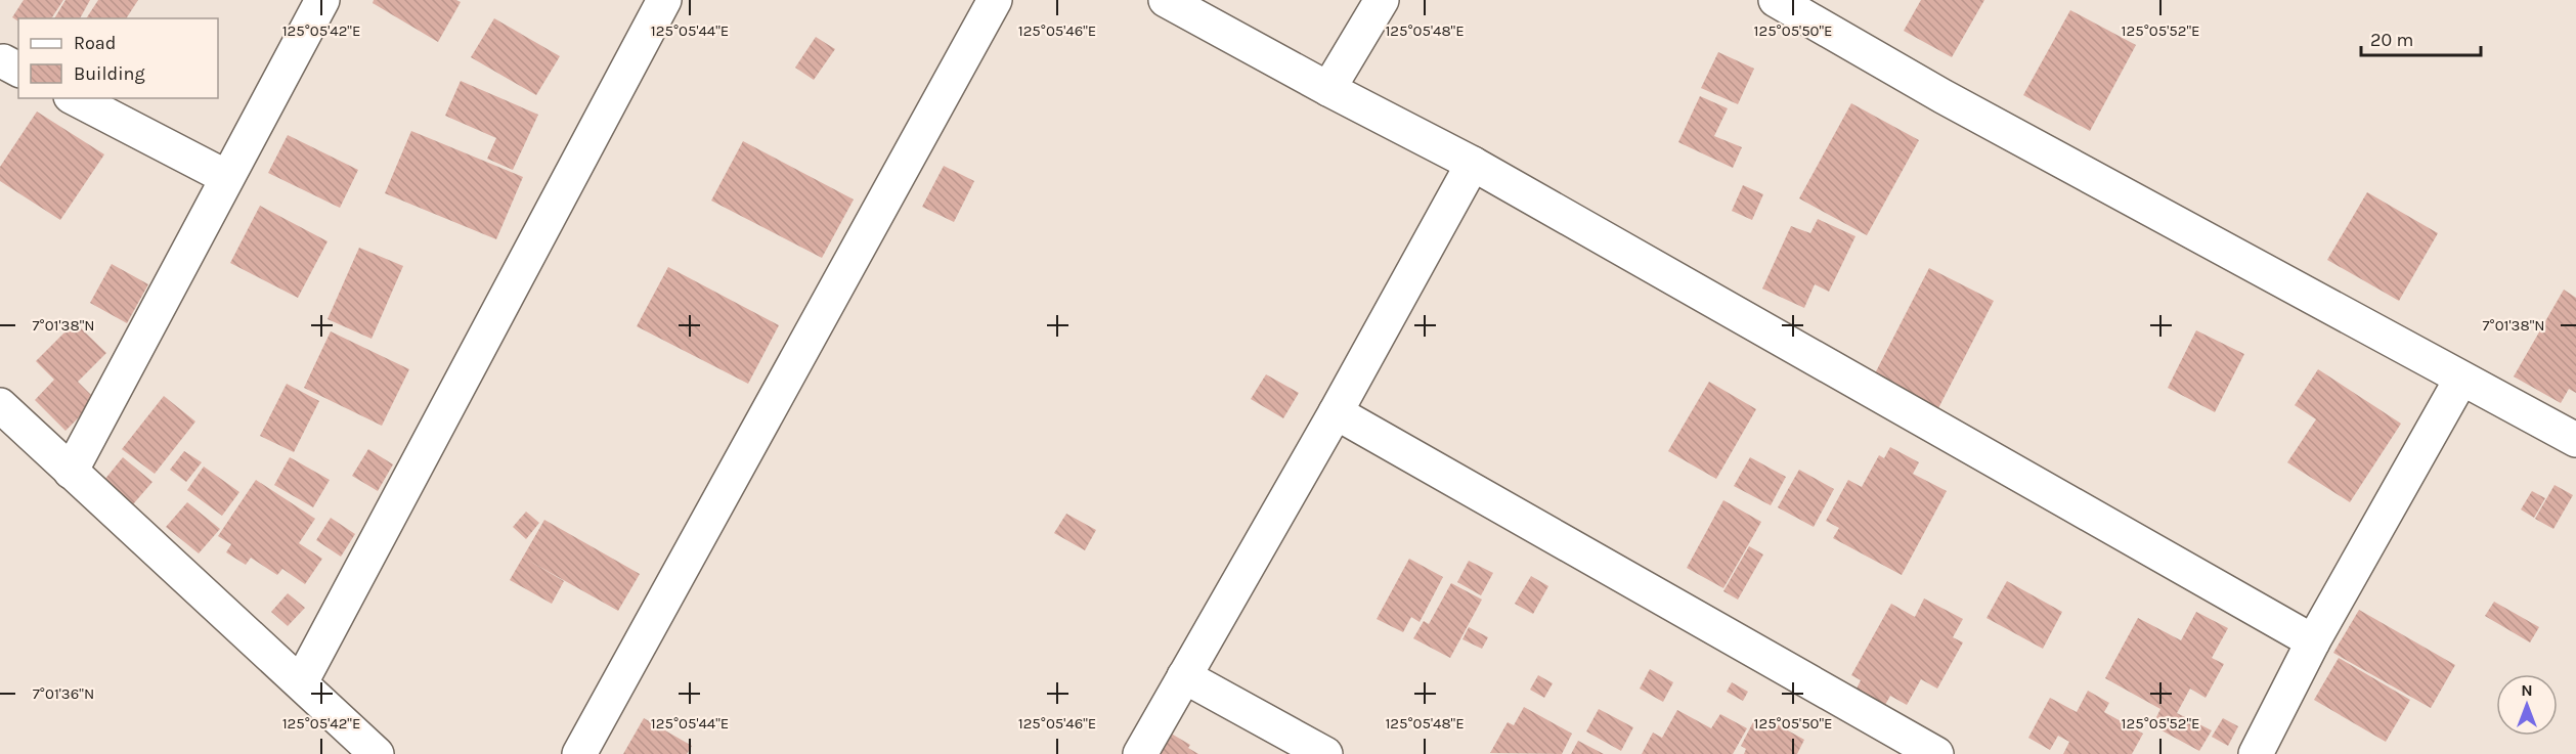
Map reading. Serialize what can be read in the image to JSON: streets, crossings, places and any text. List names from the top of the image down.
{
  "legend": ["Road", "Building"],
  "scale_bar": "20 m",
  "north": "top",
  "coordinates": [
    "125°05'42\"E",
    "125°05'44\"E",
    "125°05'46\"E",
    "125°05'48\"E",
    "125°05'50\"E",
    "125°05'52\"E",
    "7°01'38\"N",
    "7°01'36\"N"
  ]
}
